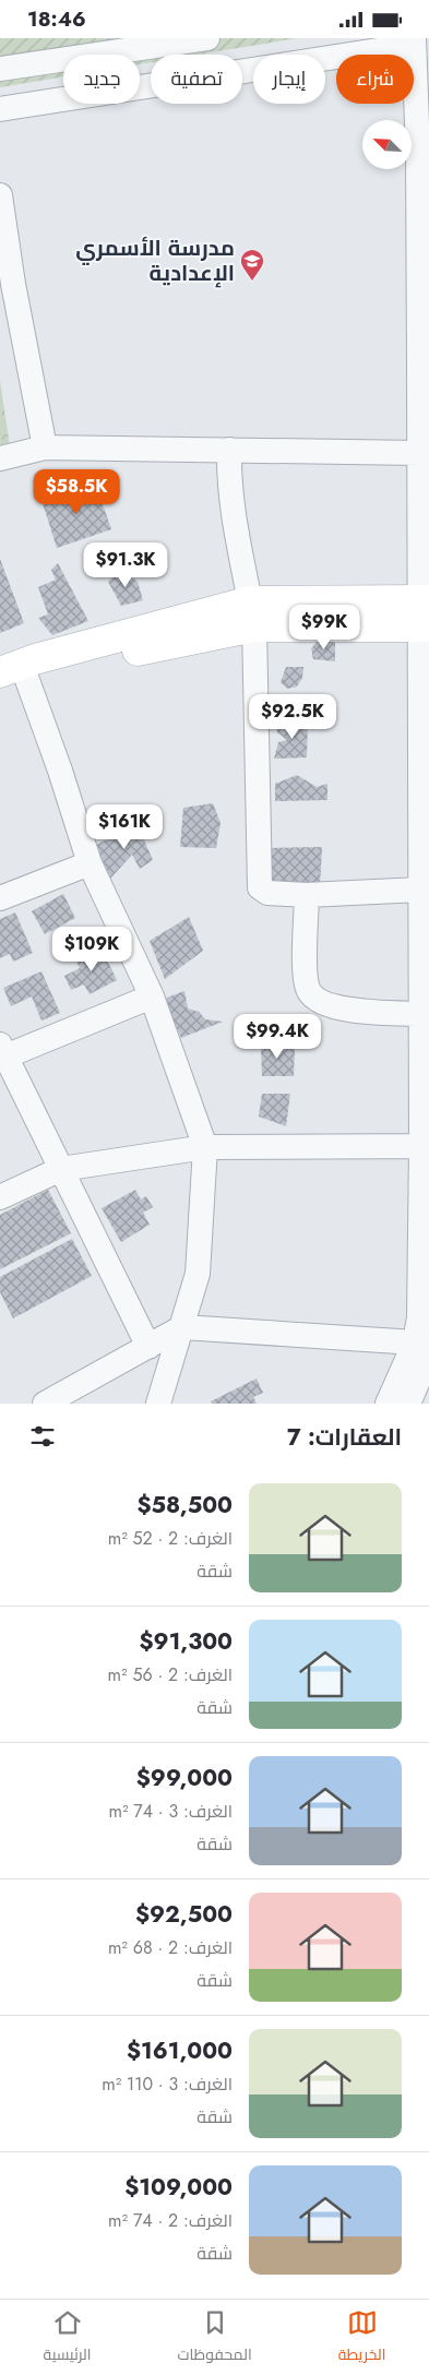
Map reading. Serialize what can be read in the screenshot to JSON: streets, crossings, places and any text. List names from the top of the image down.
{
  "places": {
    "school or university": ["مدرسة الأسمري الإعدادية"]
  },
  "north": "top left",
  "page": {
    "status": "18:46",
    "chip": [
      "شراء",
      "إيجار",
      "تصفية",
      "جديد"
    ],
    "price": [
      "$58.5K",
      "$91.3K",
      "$99K",
      "$92.5K",
      "$161K",
      "$109K",
      "$99.4K"
    ],
    "heading": "العقارات: 7",
    "list": [
      {
        "name": "$58,500",
        "note": "الغرف: 2 · 52 m² · شقة"
      },
      {
        "name": "$91,300",
        "note": "الغرف: 2 · 56 m² · شقة"
      },
      {
        "name": "$99,000",
        "note": "الغرف: 3 · 74 m² · شقة"
      },
      {
        "name": "$92,500",
        "note": "الغرف: 2 · 68 m² · شقة"
      },
      {
        "name": "$161,000",
        "note": "الغرف: 3 · 110 m² · شقة"
      },
      {
        "name": "$109,000",
        "note": "الغرف: 2 · 74 m² · شقة"
      }
    ],
    "tabs": ["الخريطة", "المحفوظات", "الرئيسية"]
  }
}
